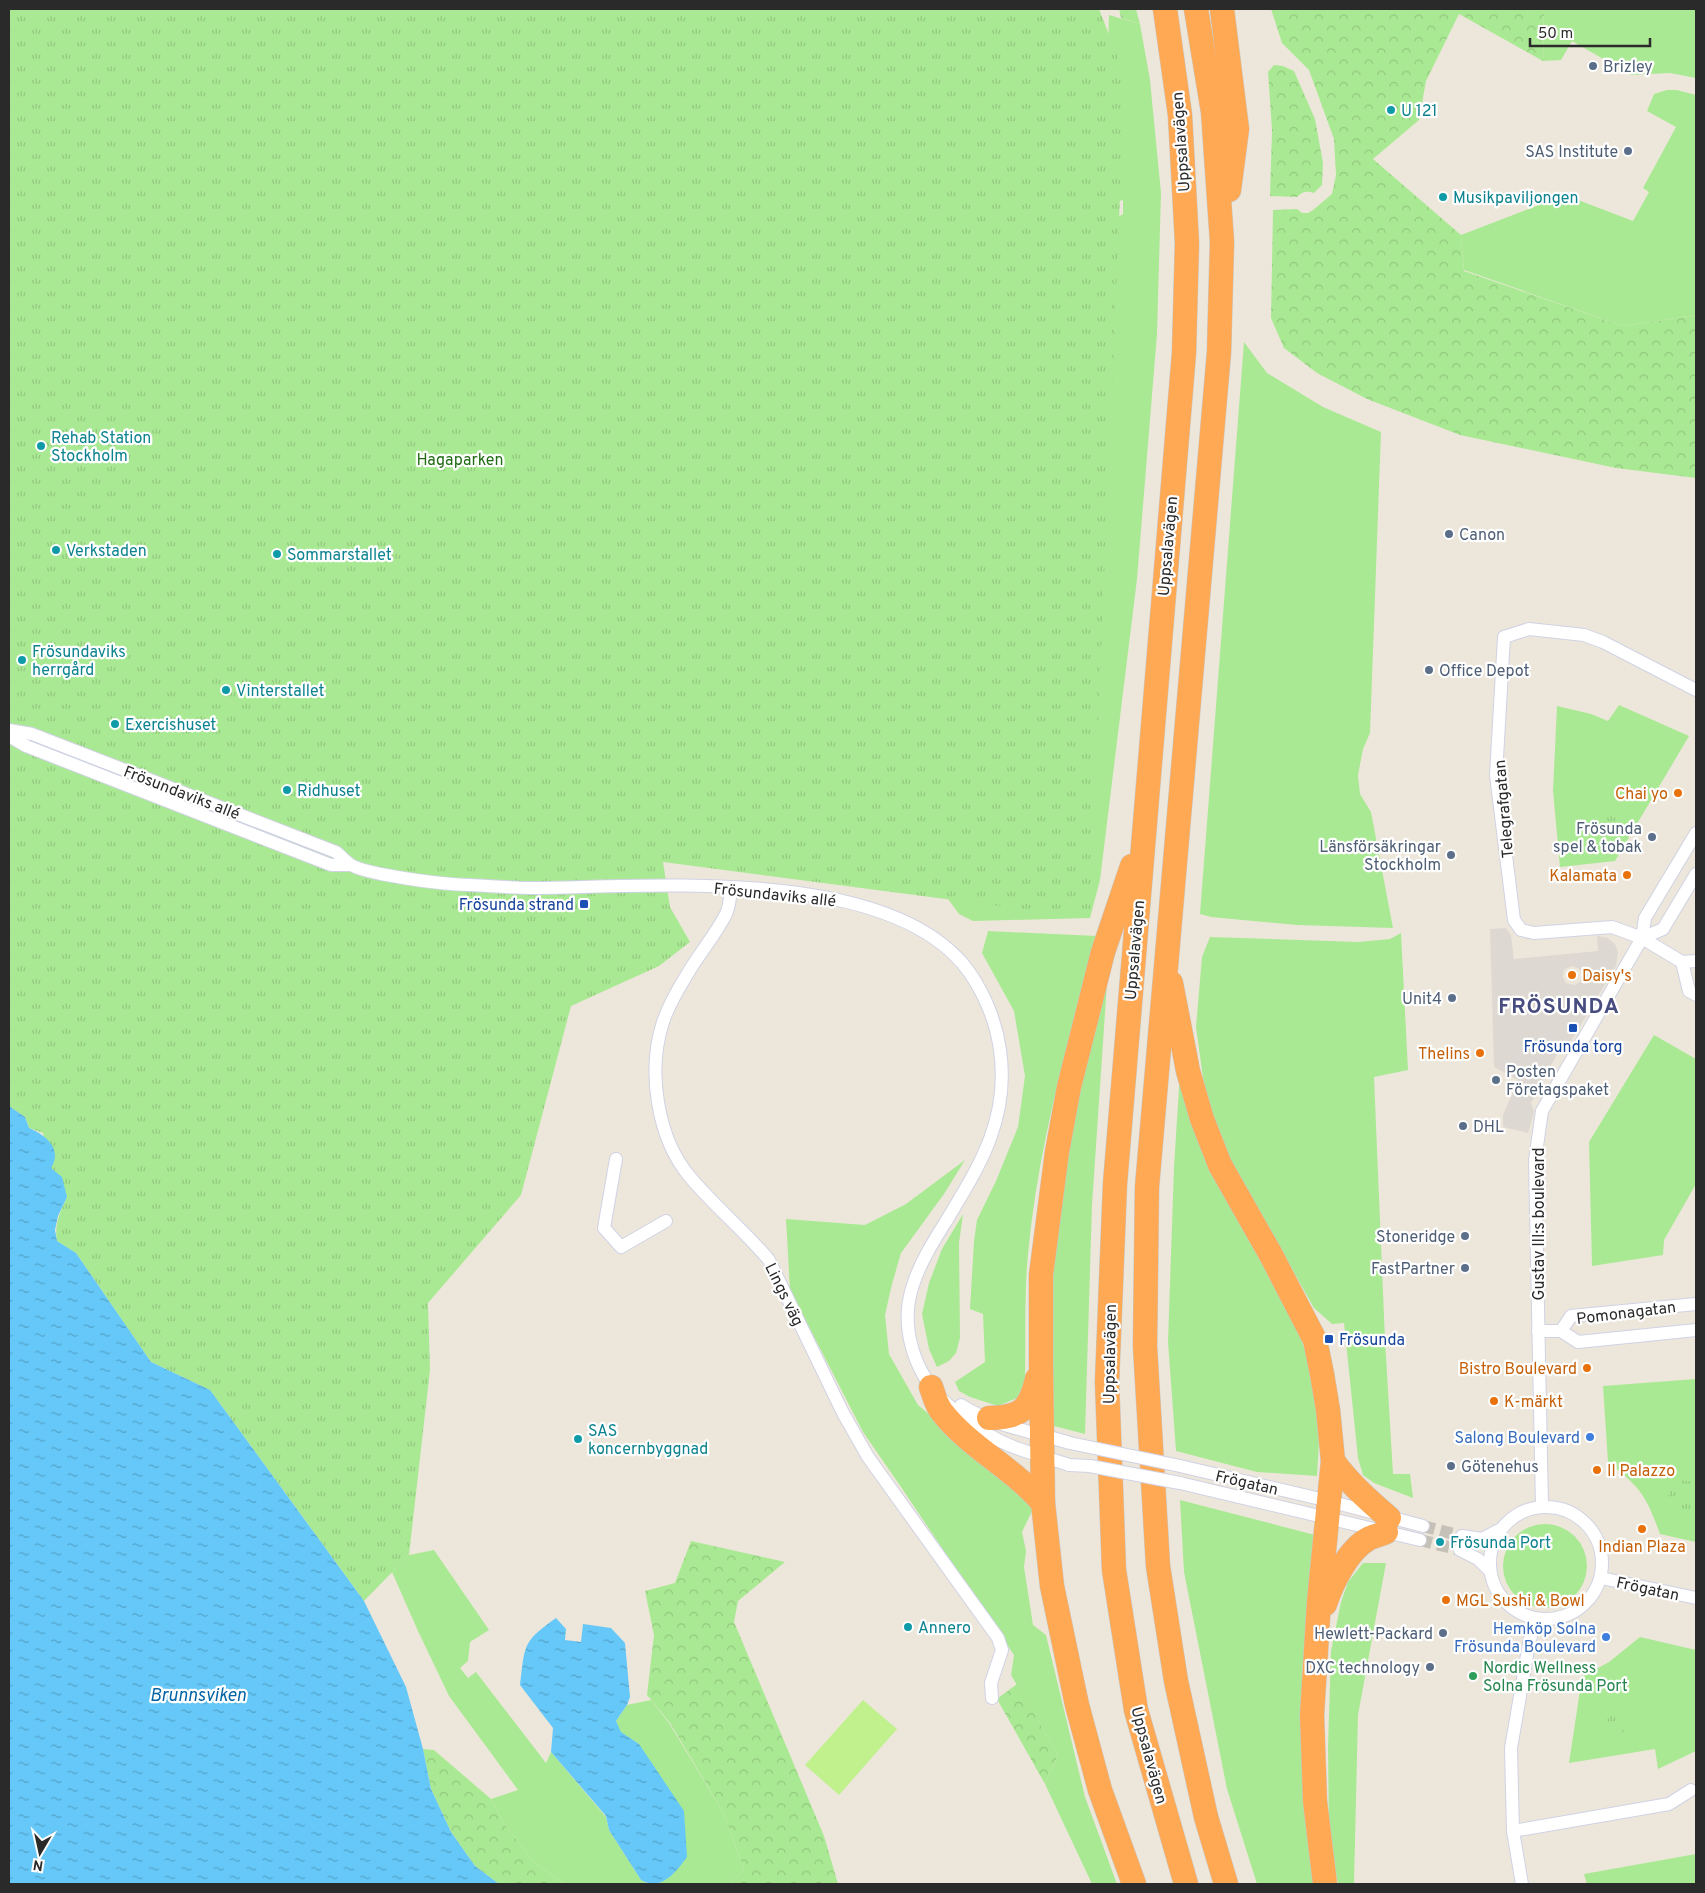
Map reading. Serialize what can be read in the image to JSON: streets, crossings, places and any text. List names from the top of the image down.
{
  "streets": {
    "highway": ["Uppsalavägen"],
    "street": [
      "Frösundaviks allé",
      "Telegrafgatan",
      "Gustav III:s boulevard",
      "Lings väg",
      "Pomonagatan",
      "Frögatan"
    ]
  },
  "crossings": [
    ["Frösundaviks allé", "Lings väg"],
    ["Frösundaviks allé", "Frögatan"],
    ["Telegrafgatan", "Gustav III:s boulevard"],
    ["Gustav III:s boulevard", "Pomonagatan"],
    ["Gustav III:s boulevard", "Frögatan"]
  ],
  "districts": ["FRÖSUNDA"],
  "water": ["Brunnsviken"],
  "parks": ["Hagaparken"],
  "places": {
    "other": [
      "Brizley",
      "U 121",
      "SAS Institute",
      "Musikpaviljongen",
      "Rehab Station Stockholm",
      "Canon",
      "Verkstaden",
      "Sommarstallet",
      "Frösundaviks herrgård",
      "Office Depot",
      "Vinterstallet",
      "Exercishuset",
      "Ridhuset",
      "Chai yo",
      "Frösunda spel & tobak",
      "Länsförsäkringar Stockholm",
      "Kalamata",
      "Daisy's",
      "Unit4",
      "Thelins",
      "Posten Företagspaket",
      "DHL",
      "Stoneridge",
      "FastPartner",
      "Bistro Boulevard",
      "K-märkt",
      "Salong Boulevard",
      "SAS koncernbyggnad",
      "Götenehus",
      "Il Palazzo",
      "Indian Plaza",
      "Frösunda Port",
      "MGL Sushi & Bowl",
      "Annero",
      "Hewlett-Packard",
      "Hemköp Solna Frösunda Boulevard",
      "DXC technology",
      "Nordic Wellness Solna Frösunda Port"
    ],
    "transit": ["Frösunda strand", "Frösunda torg", "Frösunda"]
  },
  "scale_bar": "50 m",
  "north": "bottom"
}
